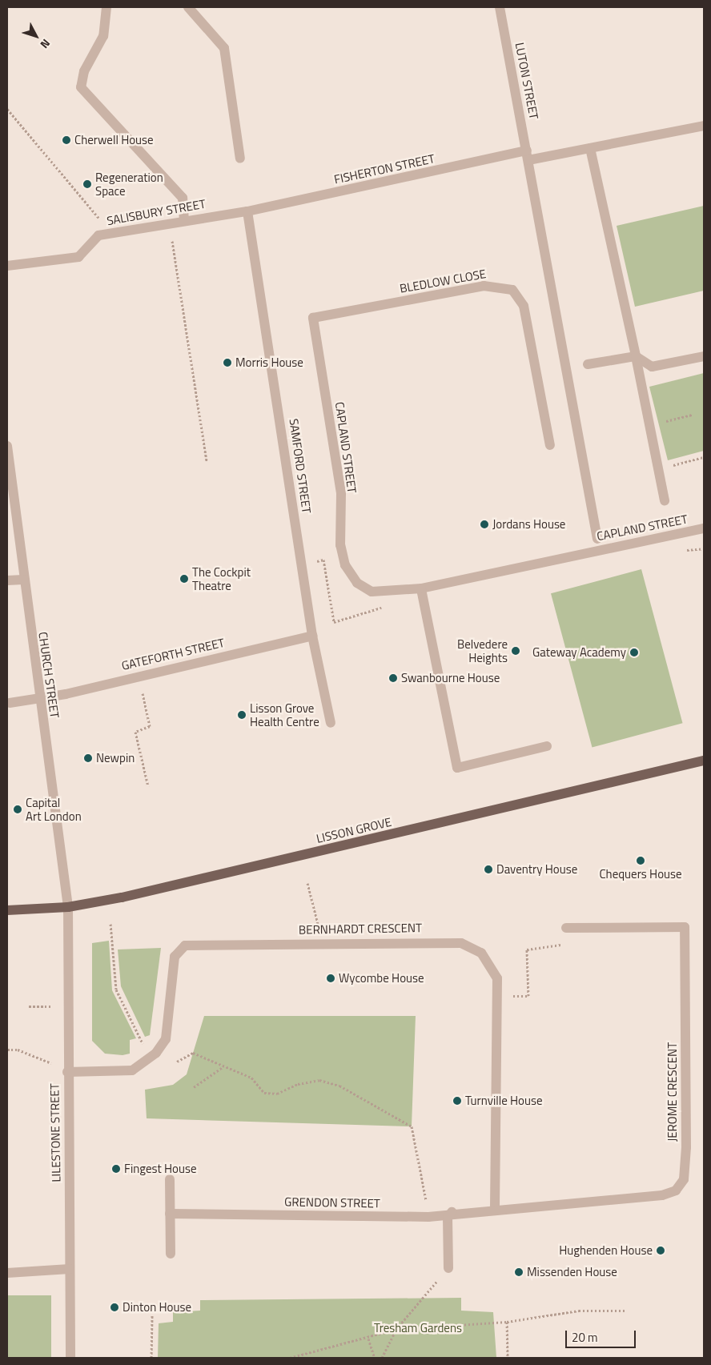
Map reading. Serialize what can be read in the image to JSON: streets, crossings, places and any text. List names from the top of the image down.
{
  "streets": {
    "main road": ["LISSON GROVE"],
    "street": [
      "LUTON STREET",
      "FISHERTON STREET",
      "SALISBURY STREET",
      "BLEDLOW CLOSE",
      "CAPLAND STREET",
      "SAMFORD STREET",
      "GATEFORTH STREET",
      "CHURCH STREET",
      "BERNHARDT CRESCENT",
      "JEROME CRESCENT",
      "LILESTONE STREET",
      "GRENDON STREET"
    ]
  },
  "crossings": [
    ["LUTON STREET", "FISHERTON STREET"],
    ["FISHERTON STREET", "SALISBURY STREET"],
    ["FISHERTON STREET", "SAMFORD STREET"],
    ["SALISBURY STREET", "SAMFORD STREET"],
    ["BLEDLOW CLOSE", "CAPLAND STREET"],
    ["SAMFORD STREET", "GATEFORTH STREET"],
    ["GATEFORTH STREET", "CHURCH STREET"],
    ["CHURCH STREET", "LISSON GROVE"],
    ["CHURCH STREET", "LILESTONE STREET"],
    ["LISSON GROVE", "LILESTONE STREET"],
    ["BERNHARDT CRESCENT", "JEROME CRESCENT"],
    ["BERNHARDT CRESCENT", "LILESTONE STREET"],
    ["BERNHARDT CRESCENT", "GRENDON STREET"],
    ["JEROME CRESCENT", "GRENDON STREET"]
  ],
  "parks": ["Tresham Gardens"],
  "places": [
    "Cherwell House",
    "Regeneration Space",
    "Morris House",
    "Jordans House",
    "The Cockpit Theatre",
    "Belvedere Heights",
    "Gateway Academy",
    "Swanbourne House",
    "Lisson Grove Health Centre",
    "Newpin",
    "Capital Art London",
    "Chequers House",
    "Daventry House",
    "Wycombe House",
    "Turnville House",
    "Fingest House",
    "Hughenden House",
    "Missenden House",
    "Dinton House"
  ],
  "scale_bar": "20 m",
  "north": "bottom right"
}
